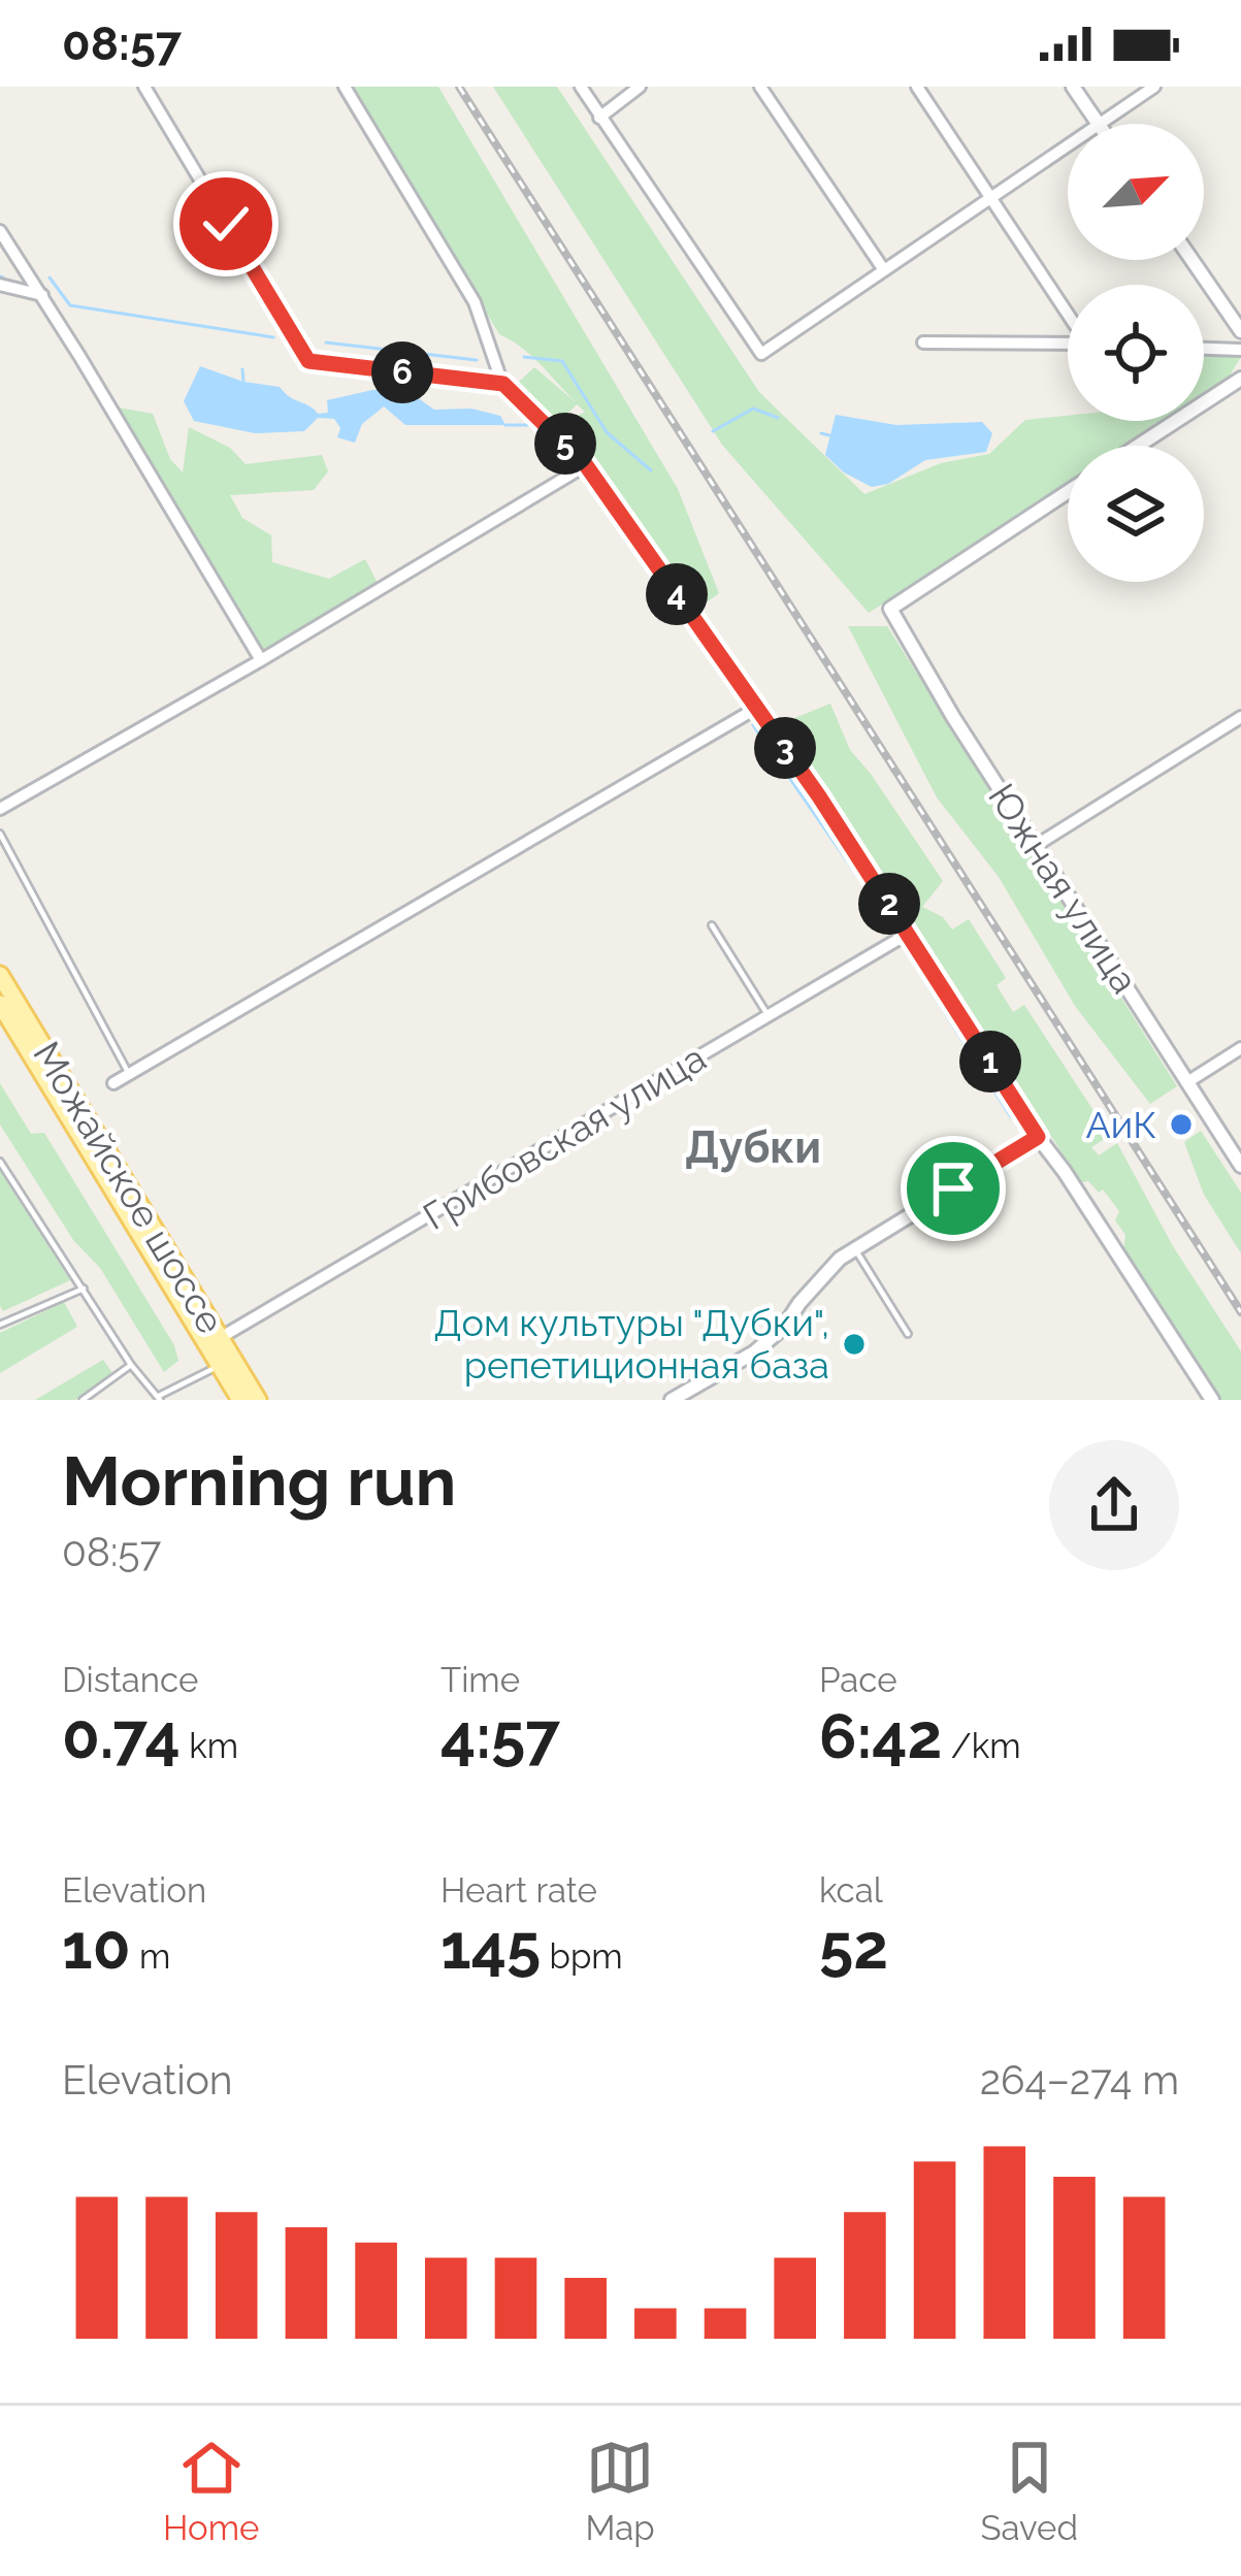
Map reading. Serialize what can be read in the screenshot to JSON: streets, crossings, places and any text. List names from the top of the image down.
{
  "streets": {
    "main road": ["Можайское шоссе"],
    "street": ["Южная улица", "Грибовская улица"]
  },
  "crossings": [
    ["Грибовская улица", "Можайское шоссе"]
  ],
  "districts": ["Дубки"],
  "places": ["АиК", "Дом культуры \"Дубки\", репетиционная база"],
  "north": "top right",
  "page": {
    "status": "08:57",
    "pins": [
      "6",
      "5",
      "4",
      "3",
      "2",
      "1"
    ],
    "heading": ["Morning run", "08:57"],
    "stats": [
      ["Distance", "0.74 km"],
      ["Time", "4:57"],
      ["Pace", "6:42 /km"],
      ["Elevation", "10 m"],
      ["Heart rate", "145 bpm"],
      ["kcal", "52"]
    ],
    "chart": ["Elevation", "264–274 m"],
    "tabs": ["Home", "Map", "Saved"]
  }
}
